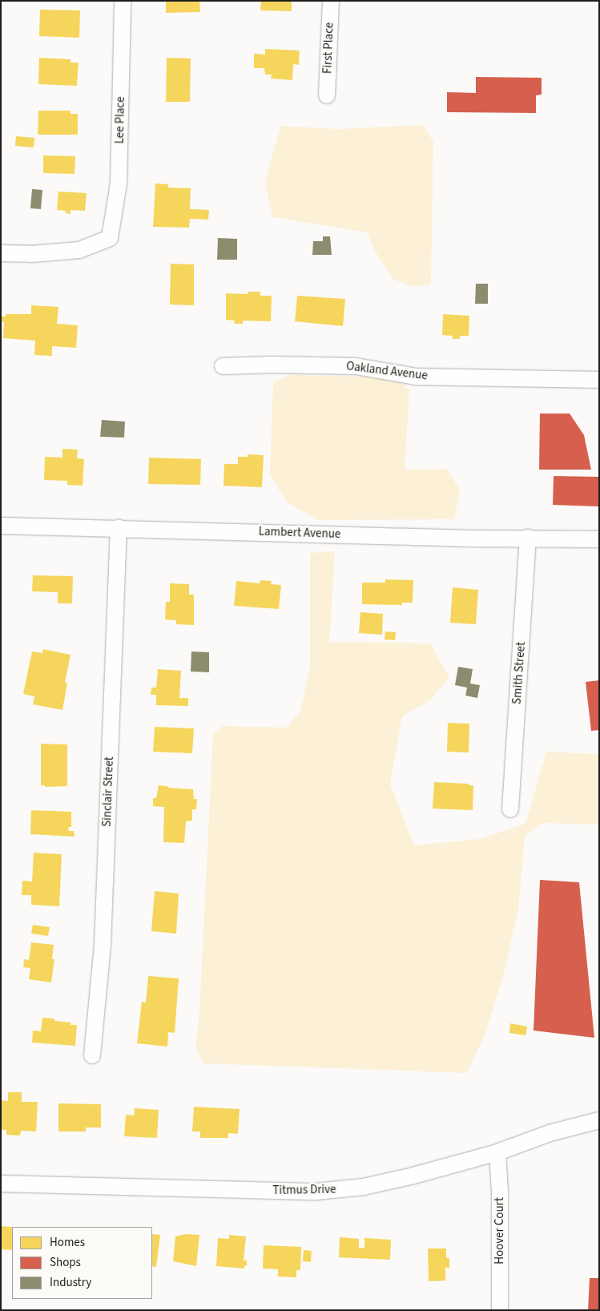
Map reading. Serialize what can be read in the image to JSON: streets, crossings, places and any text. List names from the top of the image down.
{
  "streets": {
    "street": [
      "First Place",
      "Lee Place",
      "Oakland Avenue",
      "Lambert Avenue",
      "Smith Street",
      "Sinclair Street",
      "Titmus Drive",
      "Hoover Court"
    ]
  },
  "crossings": [
    ["Lambert Avenue", "Smith Street"],
    ["Lambert Avenue", "Sinclair Street"],
    ["Titmus Drive", "Hoover Court"]
  ],
  "legend": ["Homes", "Shops", "Industry"]
}
